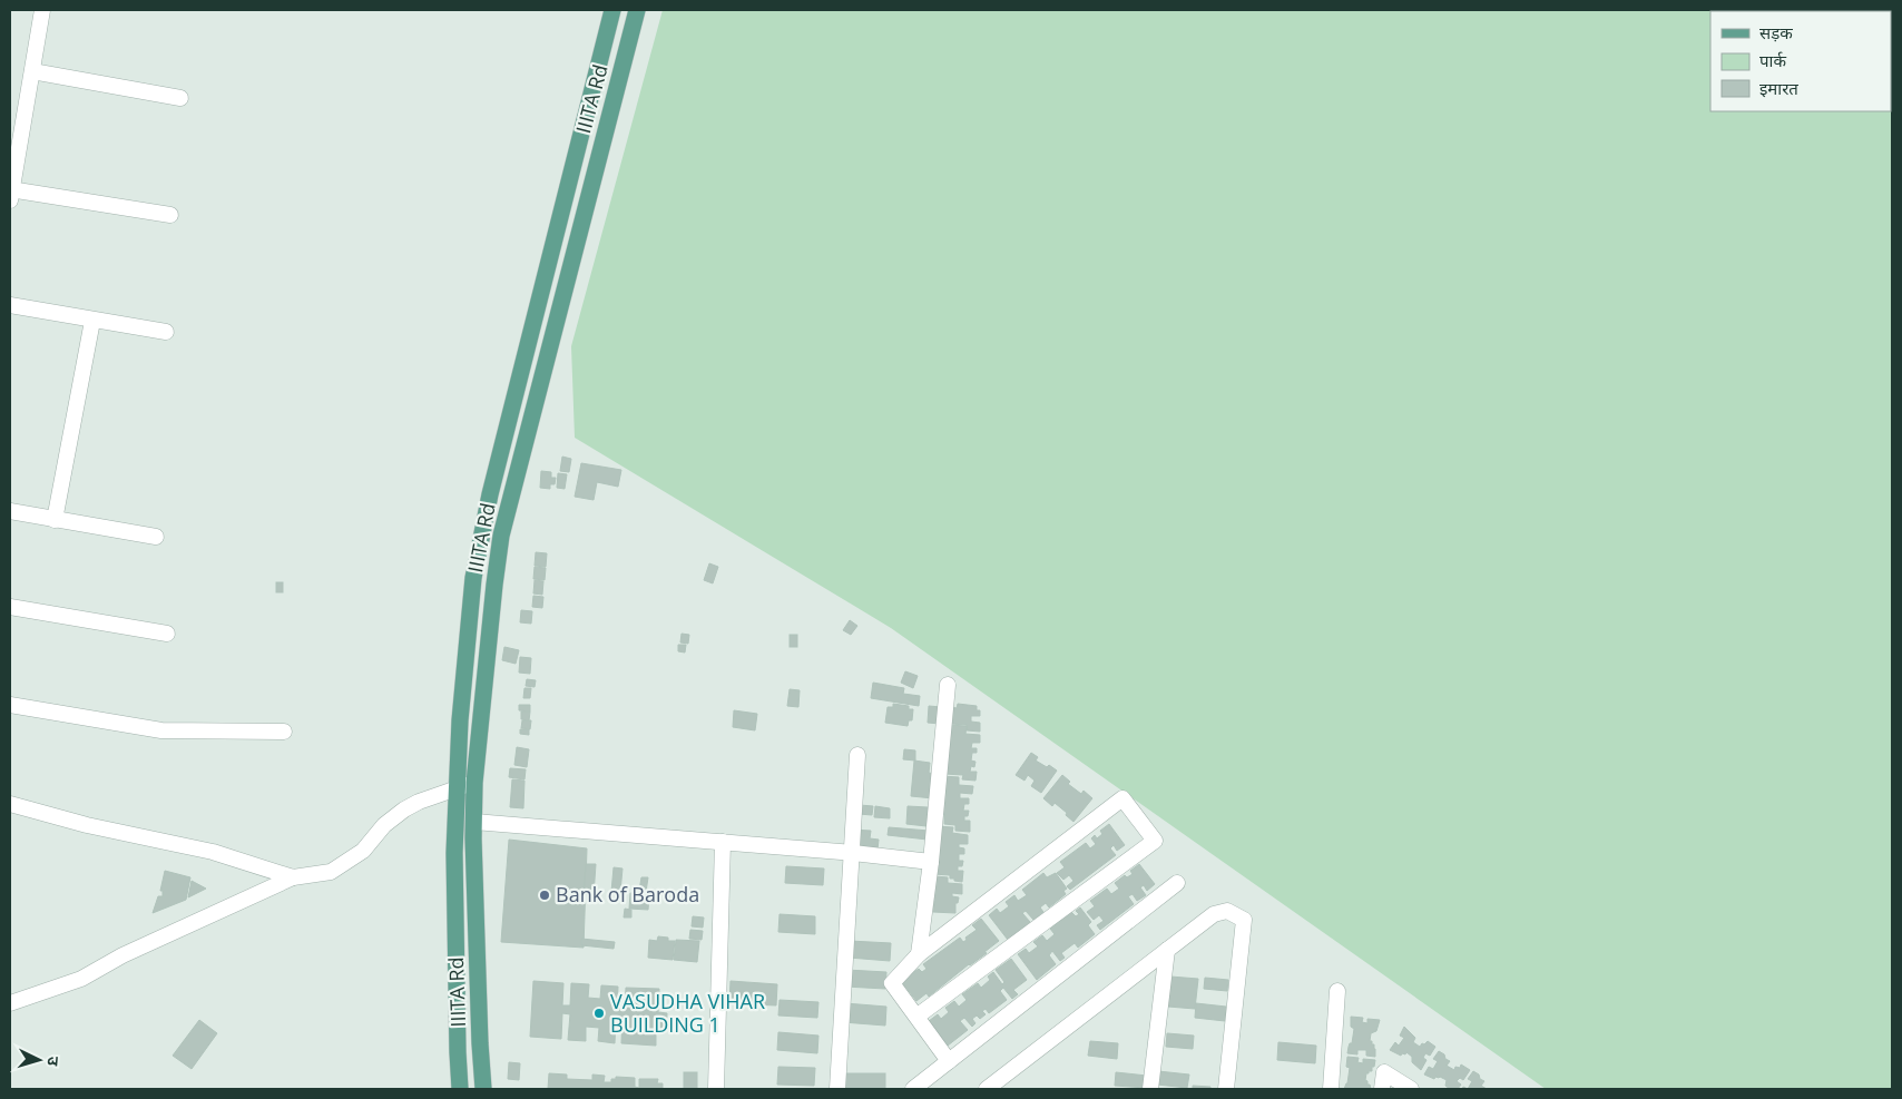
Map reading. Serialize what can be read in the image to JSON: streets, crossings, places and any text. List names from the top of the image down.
{
  "streets": {
    "main road": ["IIITA Rd"]
  },
  "places": ["Bank of Baroda", "VASUDHA VIHAR BUILDING 1"],
  "legend": ["सड़क", "पार्क", "इमारत"],
  "north": "right"
}
